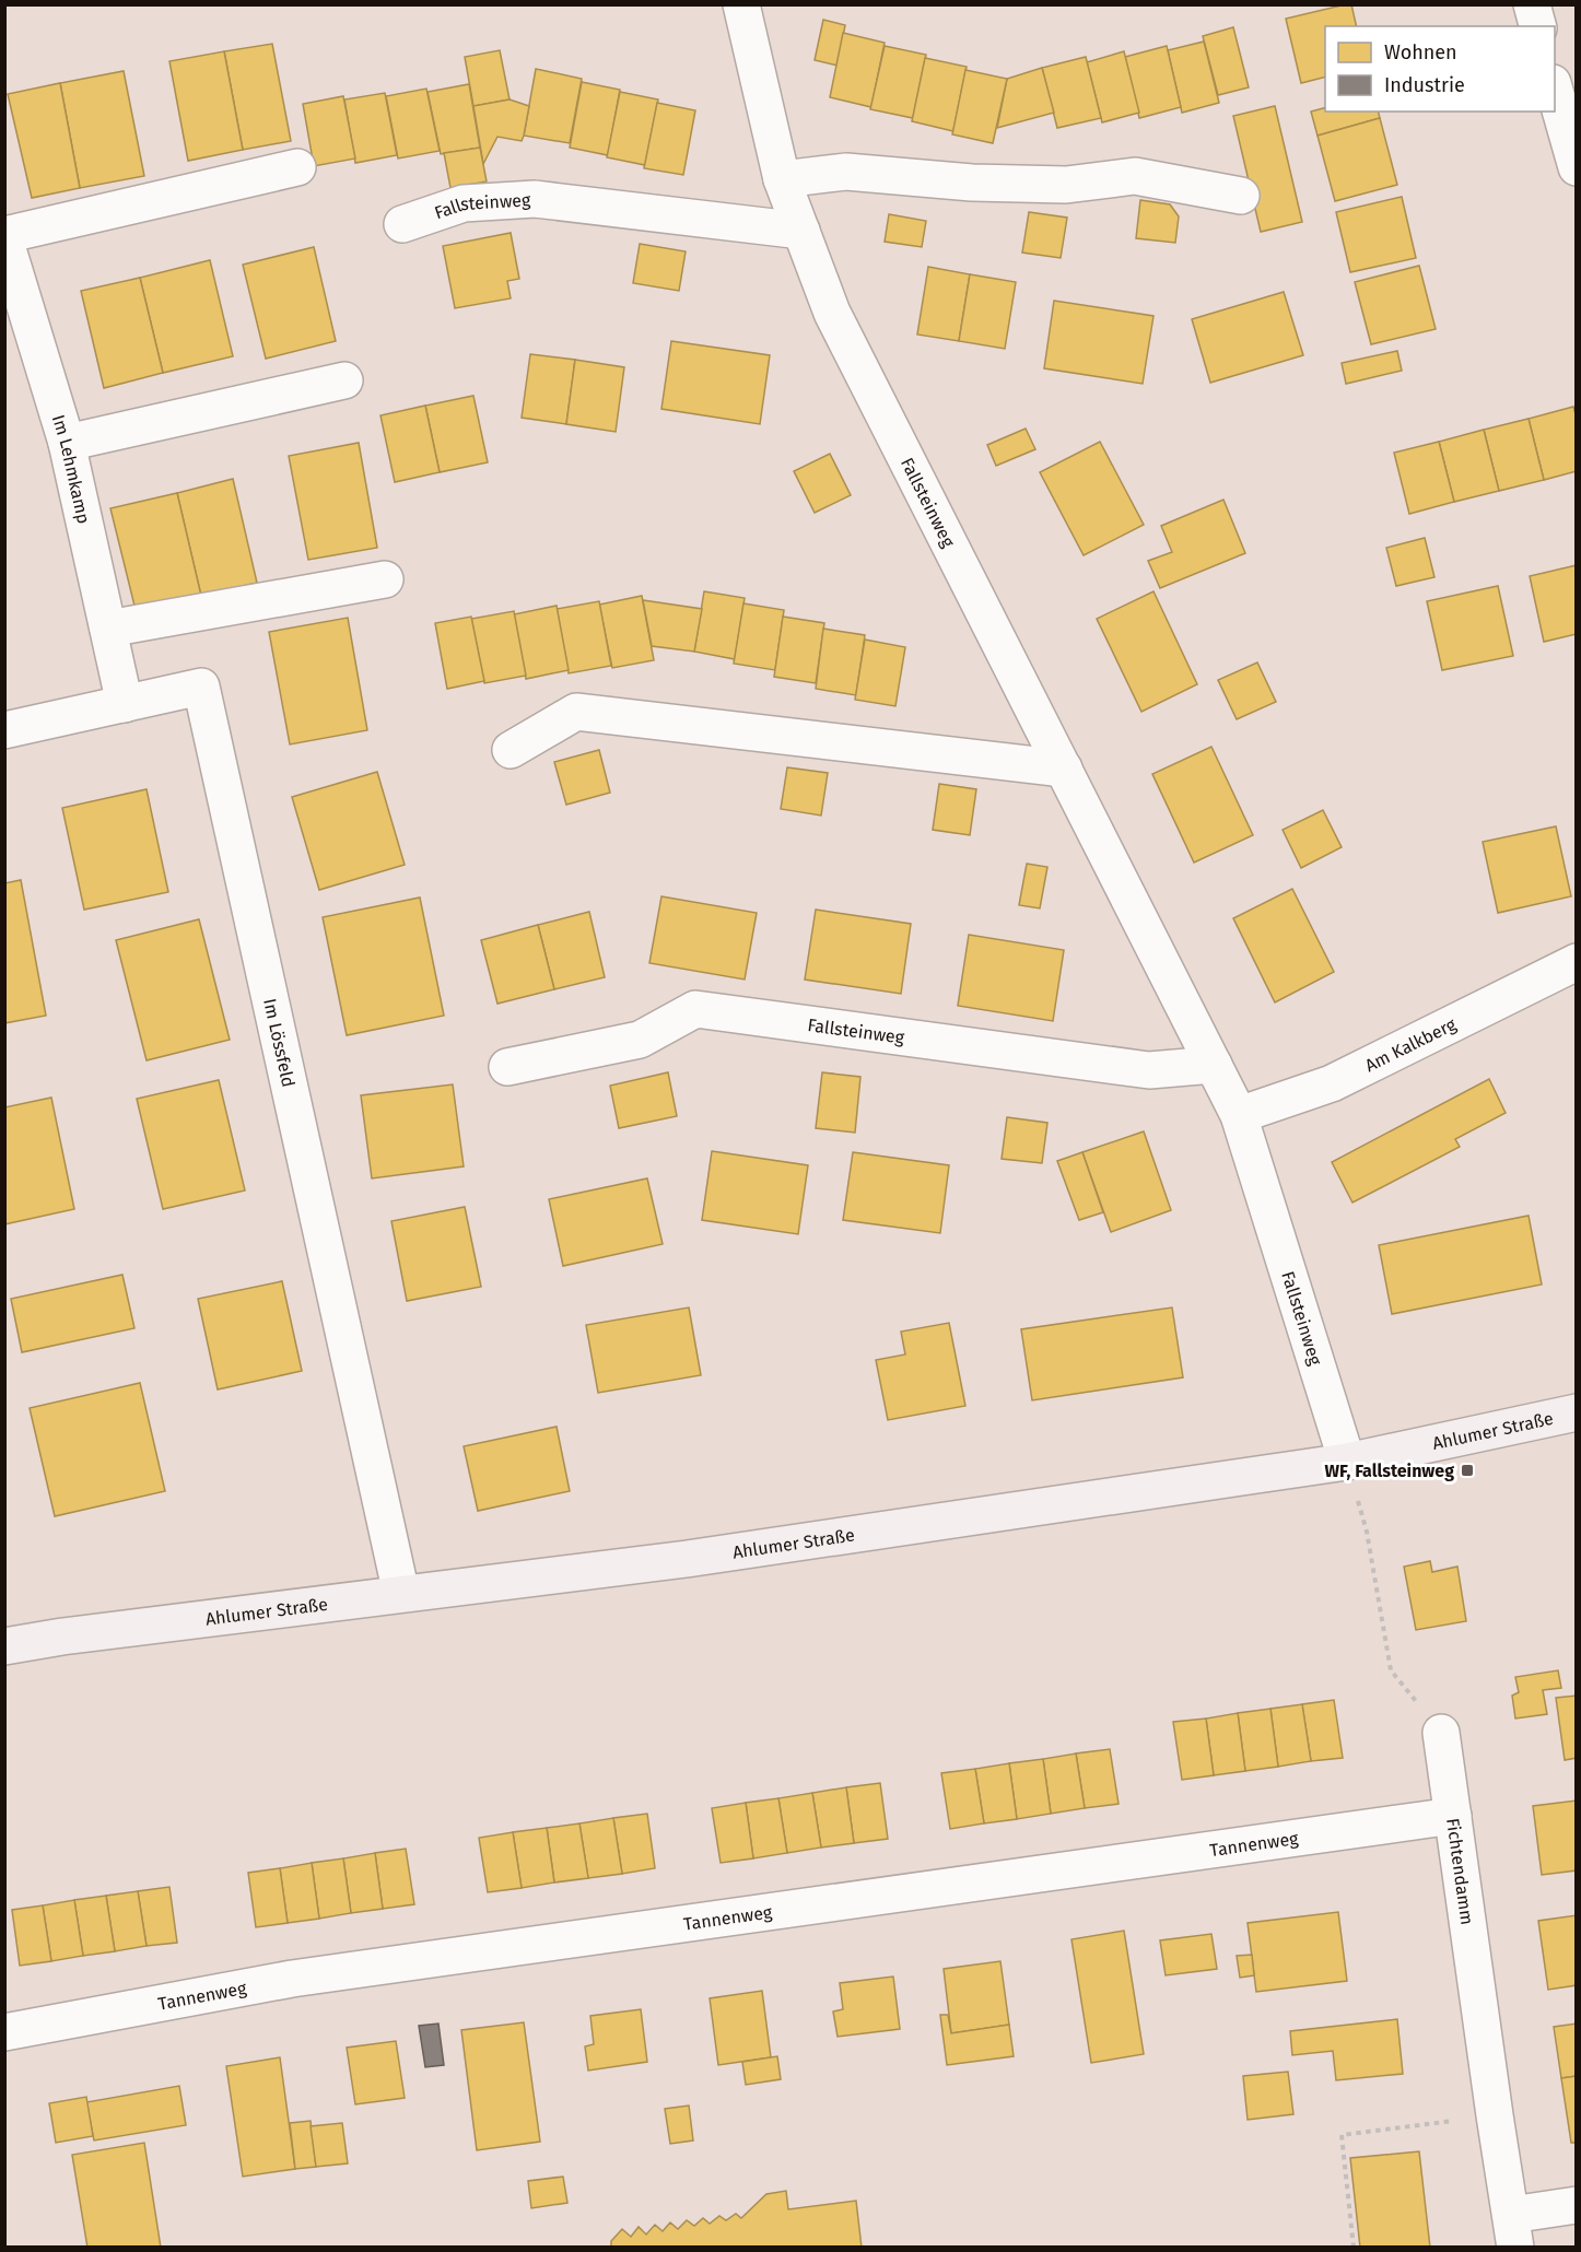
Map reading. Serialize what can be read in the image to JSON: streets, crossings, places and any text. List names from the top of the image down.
{
  "streets": {
    "main road": ["Ahlumer Straße"],
    "street": [
      "Fallsteinweg",
      "Im Lehmkamp",
      "Im Lössfeld",
      "Am Kalkberg",
      "Tannenweg",
      "Fichtendamm"
    ]
  },
  "crossings": [
    ["Fallsteinweg", "Am Kalkberg"],
    ["Fallsteinweg", "Ahlumer Straße"],
    ["Im Lehmkamp", "Im Lössfeld"],
    ["Im Lössfeld", "Ahlumer Straße"],
    ["Tannenweg", "Fichtendamm"]
  ],
  "places": {
    "transit": ["WF, Fallsteinweg"]
  },
  "legend": ["Wohnen", "Industrie"]
}
